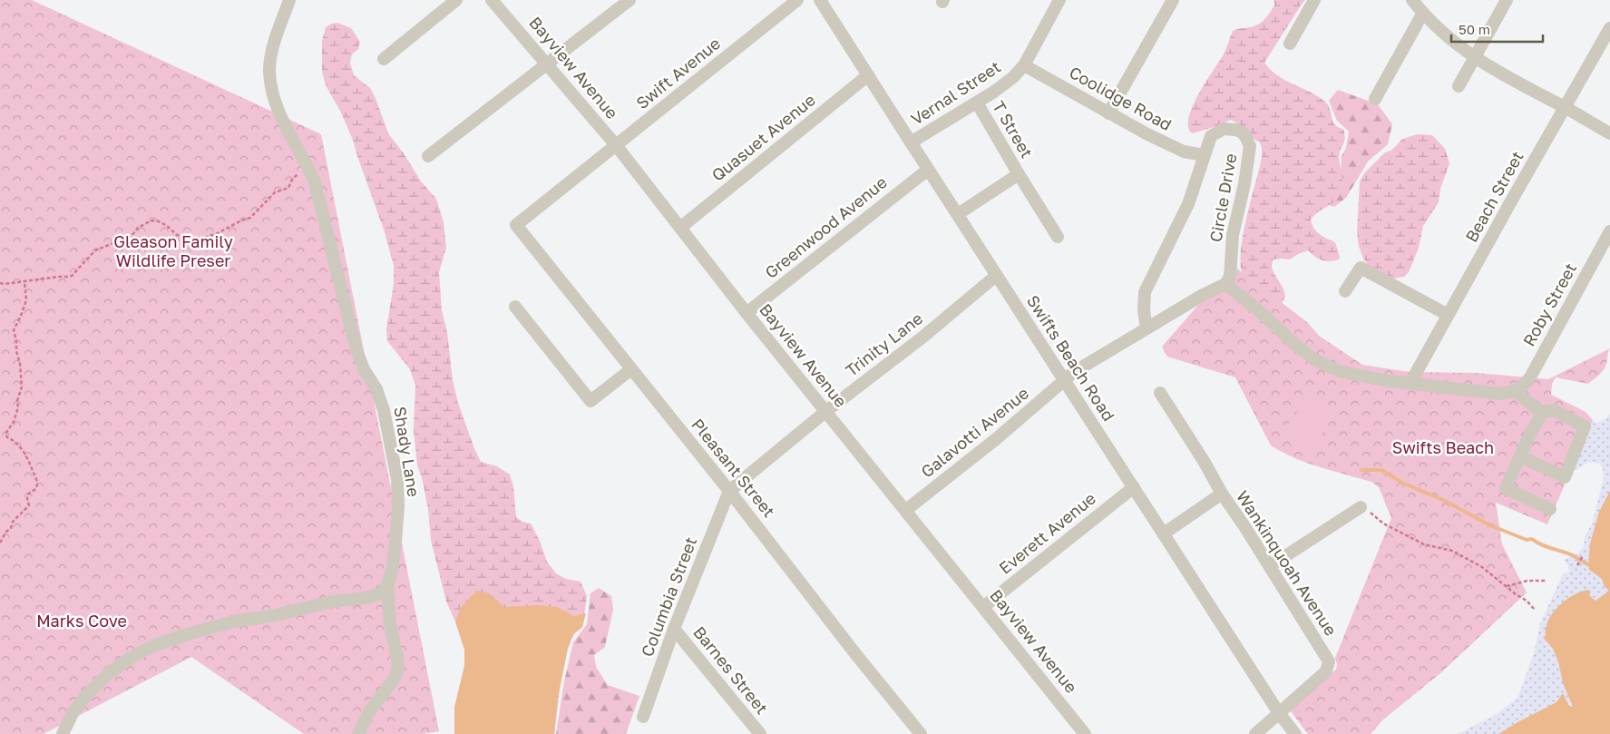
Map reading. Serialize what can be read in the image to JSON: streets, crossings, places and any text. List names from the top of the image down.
{
  "streets": {
    "street": [
      "Bayview Avenue",
      "Swift Avenue",
      "Vernal Street",
      "Coolidge Road",
      "T Street",
      "Quasuet Avenue",
      "Beach Street",
      "Circle Drive",
      "Greenwood Avenue",
      "Roby Street",
      "Trinity Lane",
      "Swifts Beach Road",
      "Galavotti Avenue",
      "Shady Lane",
      "Pleasant Street",
      "Everett Avenue",
      "Wankinquoah Avenue",
      "Columbia Street",
      "Barnes Street"
    ]
  },
  "crossings": [
    ["Bayview Avenue", "Swift Avenue"],
    ["Bayview Avenue", "Quasuet Avenue"],
    ["Bayview Avenue", "Greenwood Avenue"],
    ["Bayview Avenue", "Trinity Lane"],
    ["Bayview Avenue", "Galavotti Avenue"],
    ["Bayview Avenue", "Everett Avenue"],
    ["Swift Avenue", "Pleasant Street"],
    ["Vernal Street", "Coolidge Road"],
    ["Vernal Street", "T Street"],
    ["Vernal Street", "Swifts Beach Road"],
    ["Coolidge Road", "Circle Drive"],
    ["T Street", "Swifts Beach Road"],
    ["Quasuet Avenue", "Swifts Beach Road"],
    ["Greenwood Avenue", "Swifts Beach Road"],
    ["Trinity Lane", "Swifts Beach Road"],
    ["Trinity Lane", "Pleasant Street"],
    ["Trinity Lane", "Columbia Street"],
    ["Swifts Beach Road", "Galavotti Avenue"],
    ["Swifts Beach Road", "Everett Avenue"],
    ["Swifts Beach Road", "Wankinquoah Avenue"],
    ["Pleasant Street", "Columbia Street"],
    ["Columbia Street", "Barnes Street"]
  ],
  "parks": ["Gleason Family Wildlife Preser", "Swifts Beach", "Marks Cove"],
  "scale_bar": "50 m"
}
